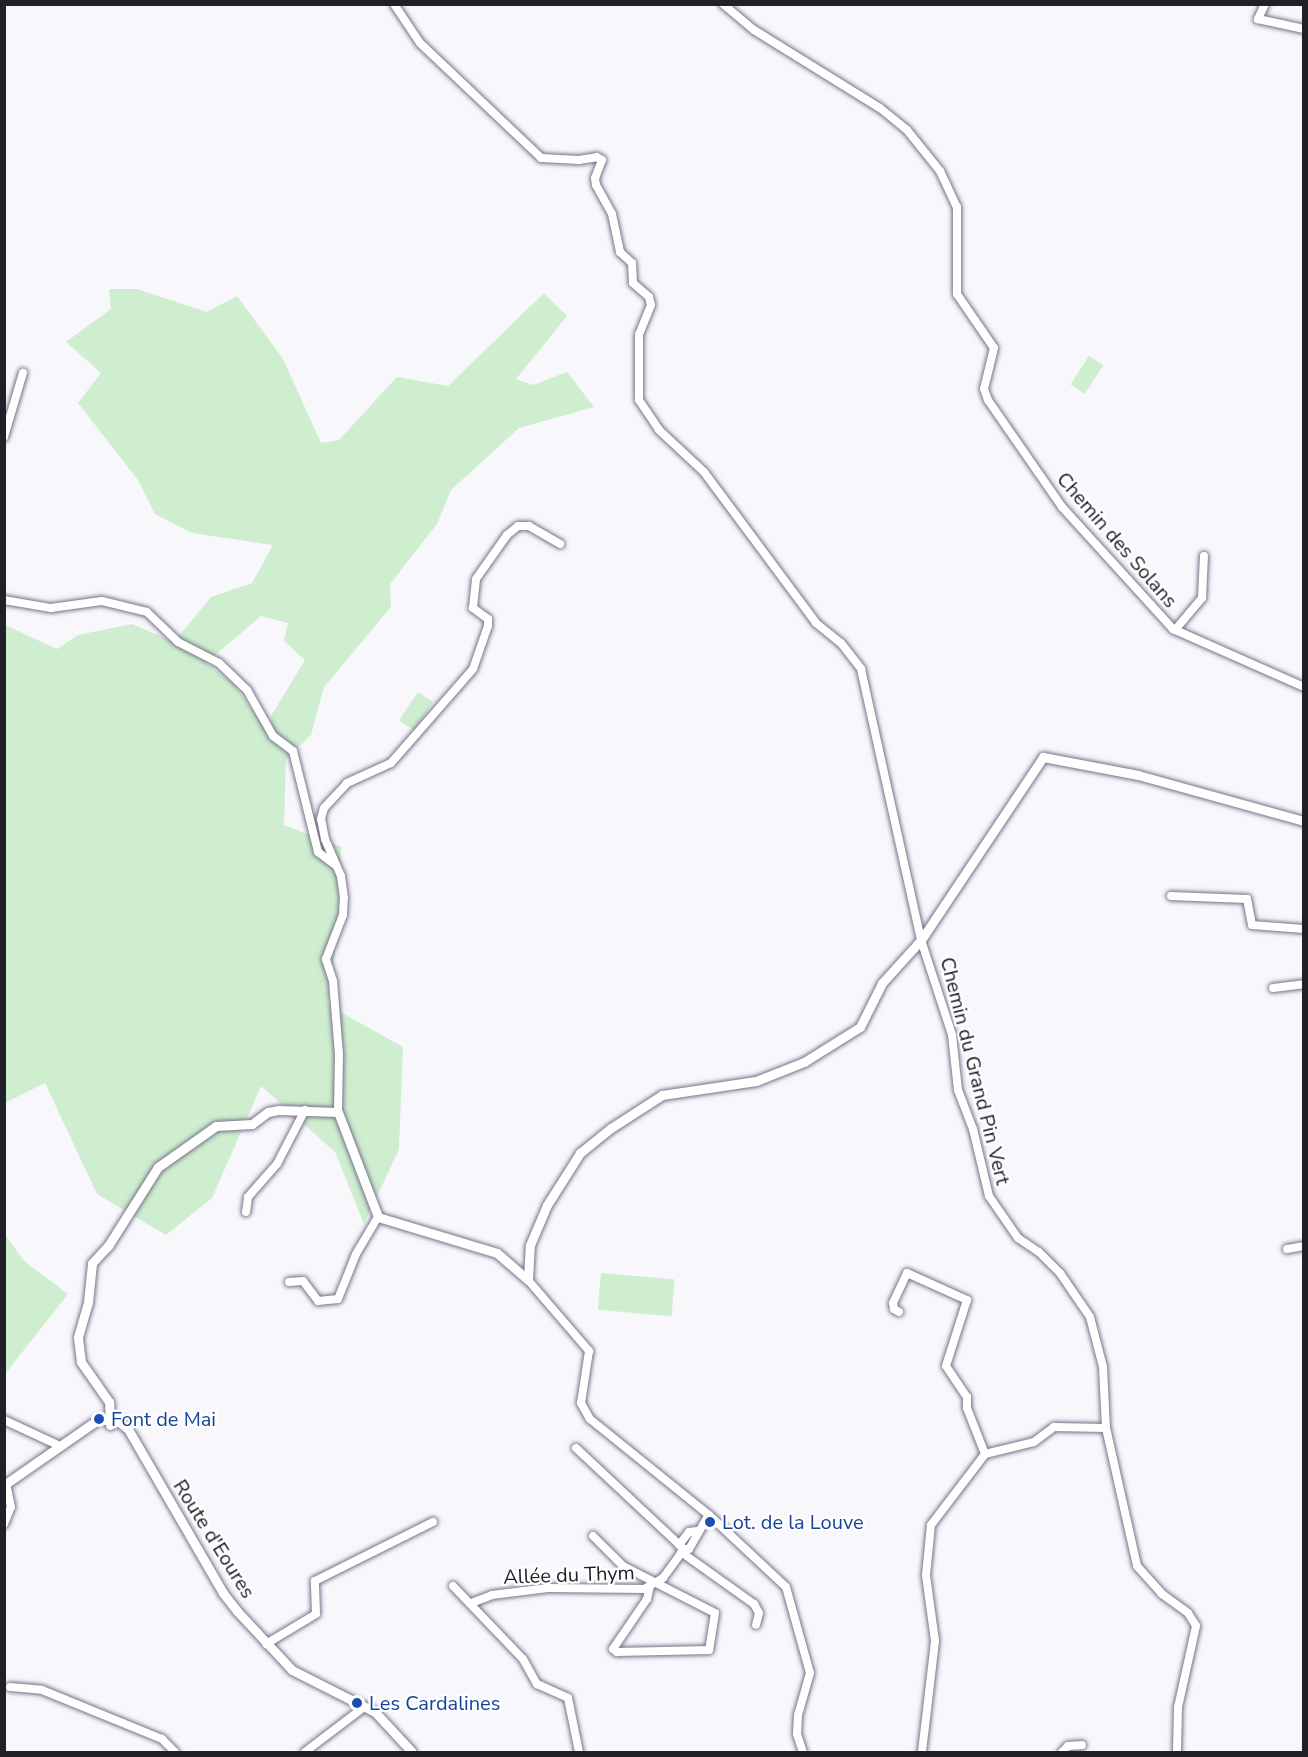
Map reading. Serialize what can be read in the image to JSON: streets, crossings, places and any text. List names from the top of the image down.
{
  "streets": {
    "street": [
      "Chemin des Solans",
      "Chemin du Grand Pin Vert",
      "Route d'Eoures",
      "Allée du Thym"
    ]
  },
  "places": ["Font de Mai", "Lot. de la Louve", "Les Cardalines"]
}
